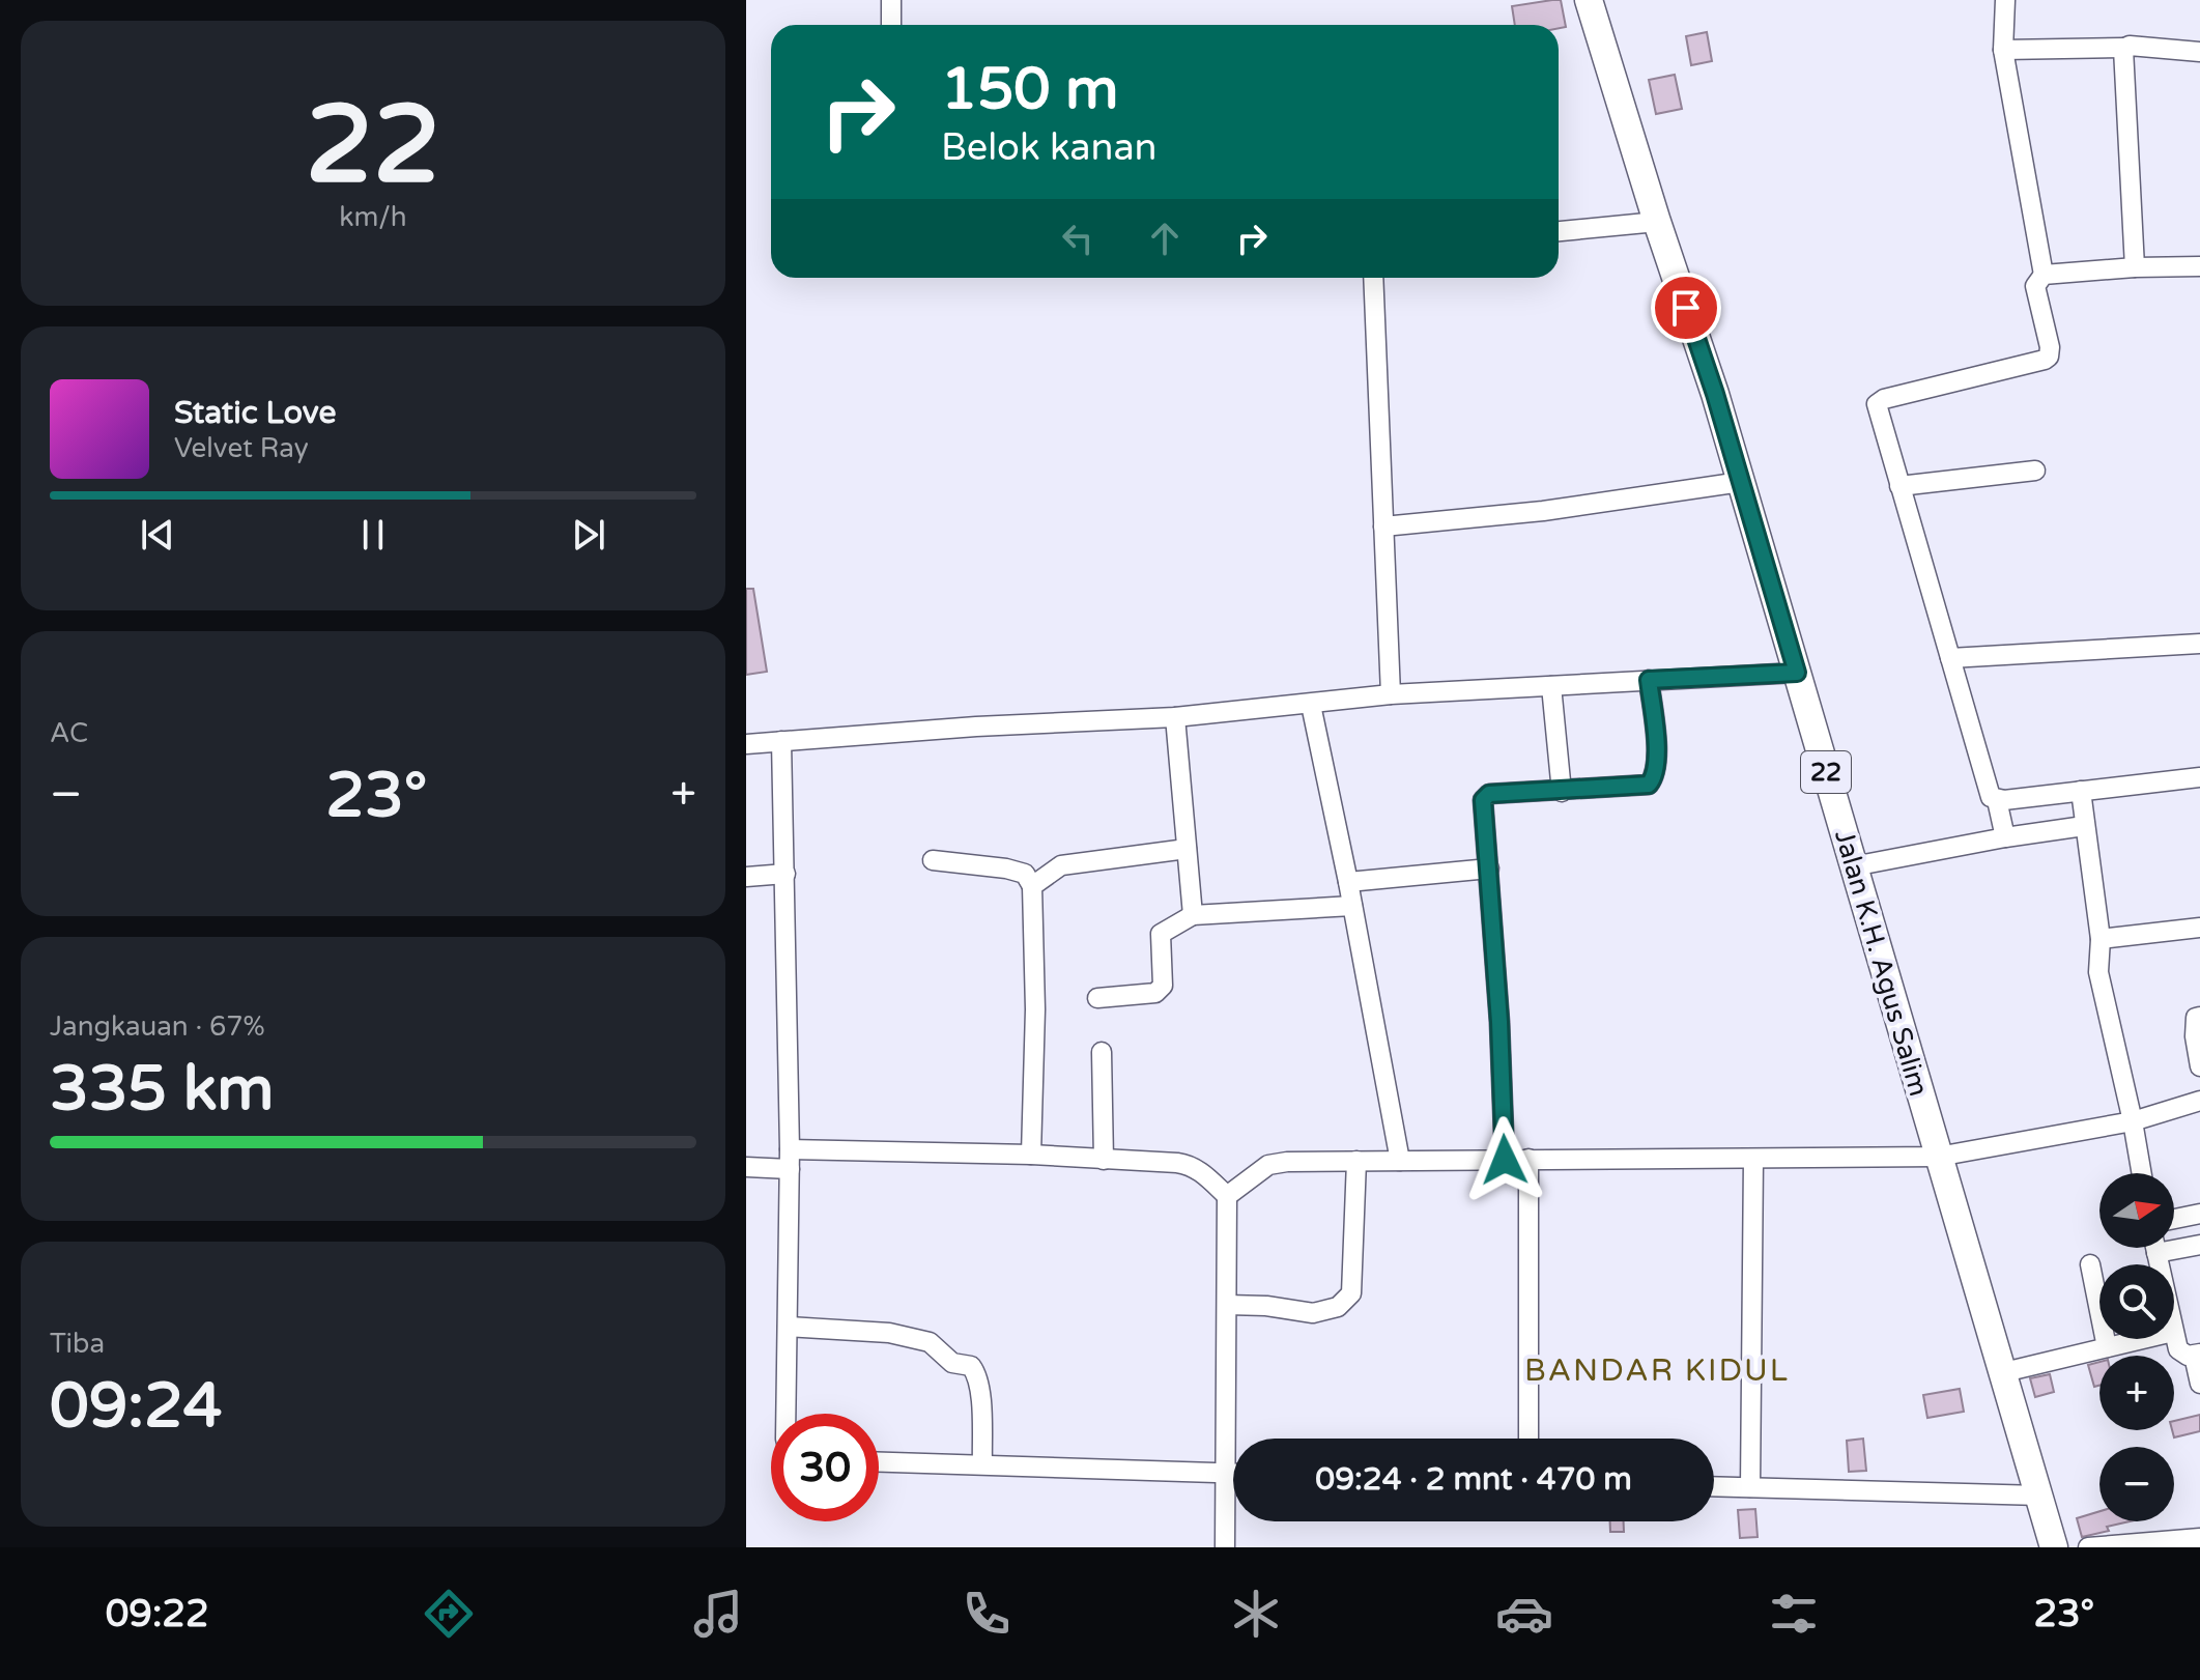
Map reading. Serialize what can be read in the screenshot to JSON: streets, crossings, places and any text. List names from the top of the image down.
{
  "streets": {
    "highway": ["22", "Jalan K.H. Agus Salim"]
  },
  "districts": ["BANDAR KIDUL"],
  "north": "right",
  "page": {
    "tile": [
      ["22", "km/h"],
      "AC",
      ["Jangkauan · 67%", "335 km"],
      ["Tiba", "09:24"]
    ],
    "turn": ["150 m", "Belok kanan"],
    "song": ["Static Love", "Velvet Ray"],
    "heat": ["−", "23°", "+"],
    "map_buttons": ["+", "−"],
    "limit": "30",
    "trip": "09:24 · 2 mnt · 470 m",
    "tabs": ["09:22", "23°"]
  }
}
